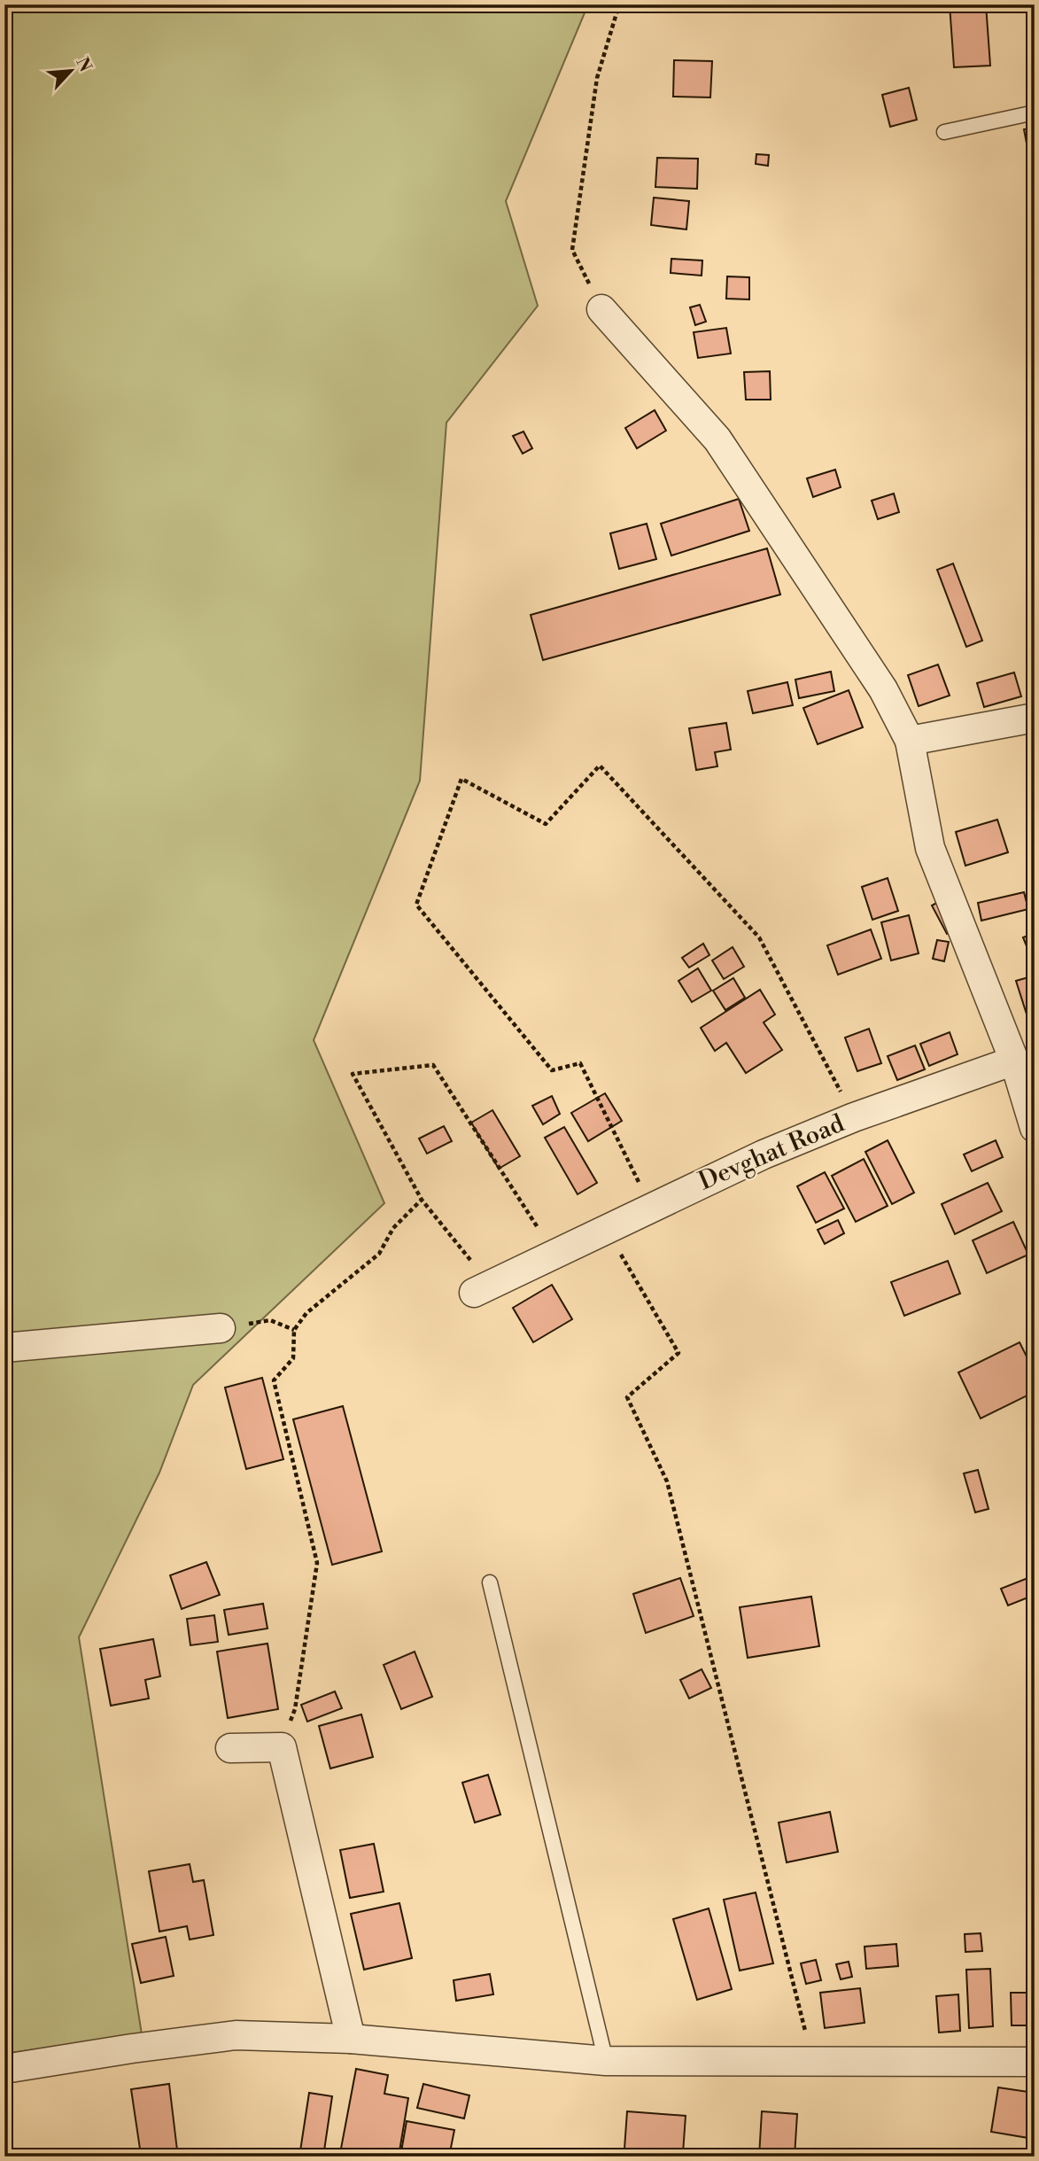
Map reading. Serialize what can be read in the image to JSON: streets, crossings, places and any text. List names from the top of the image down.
{
  "streets": {
    "street": ["Devghat Road"]
  },
  "north": "top right"
}
